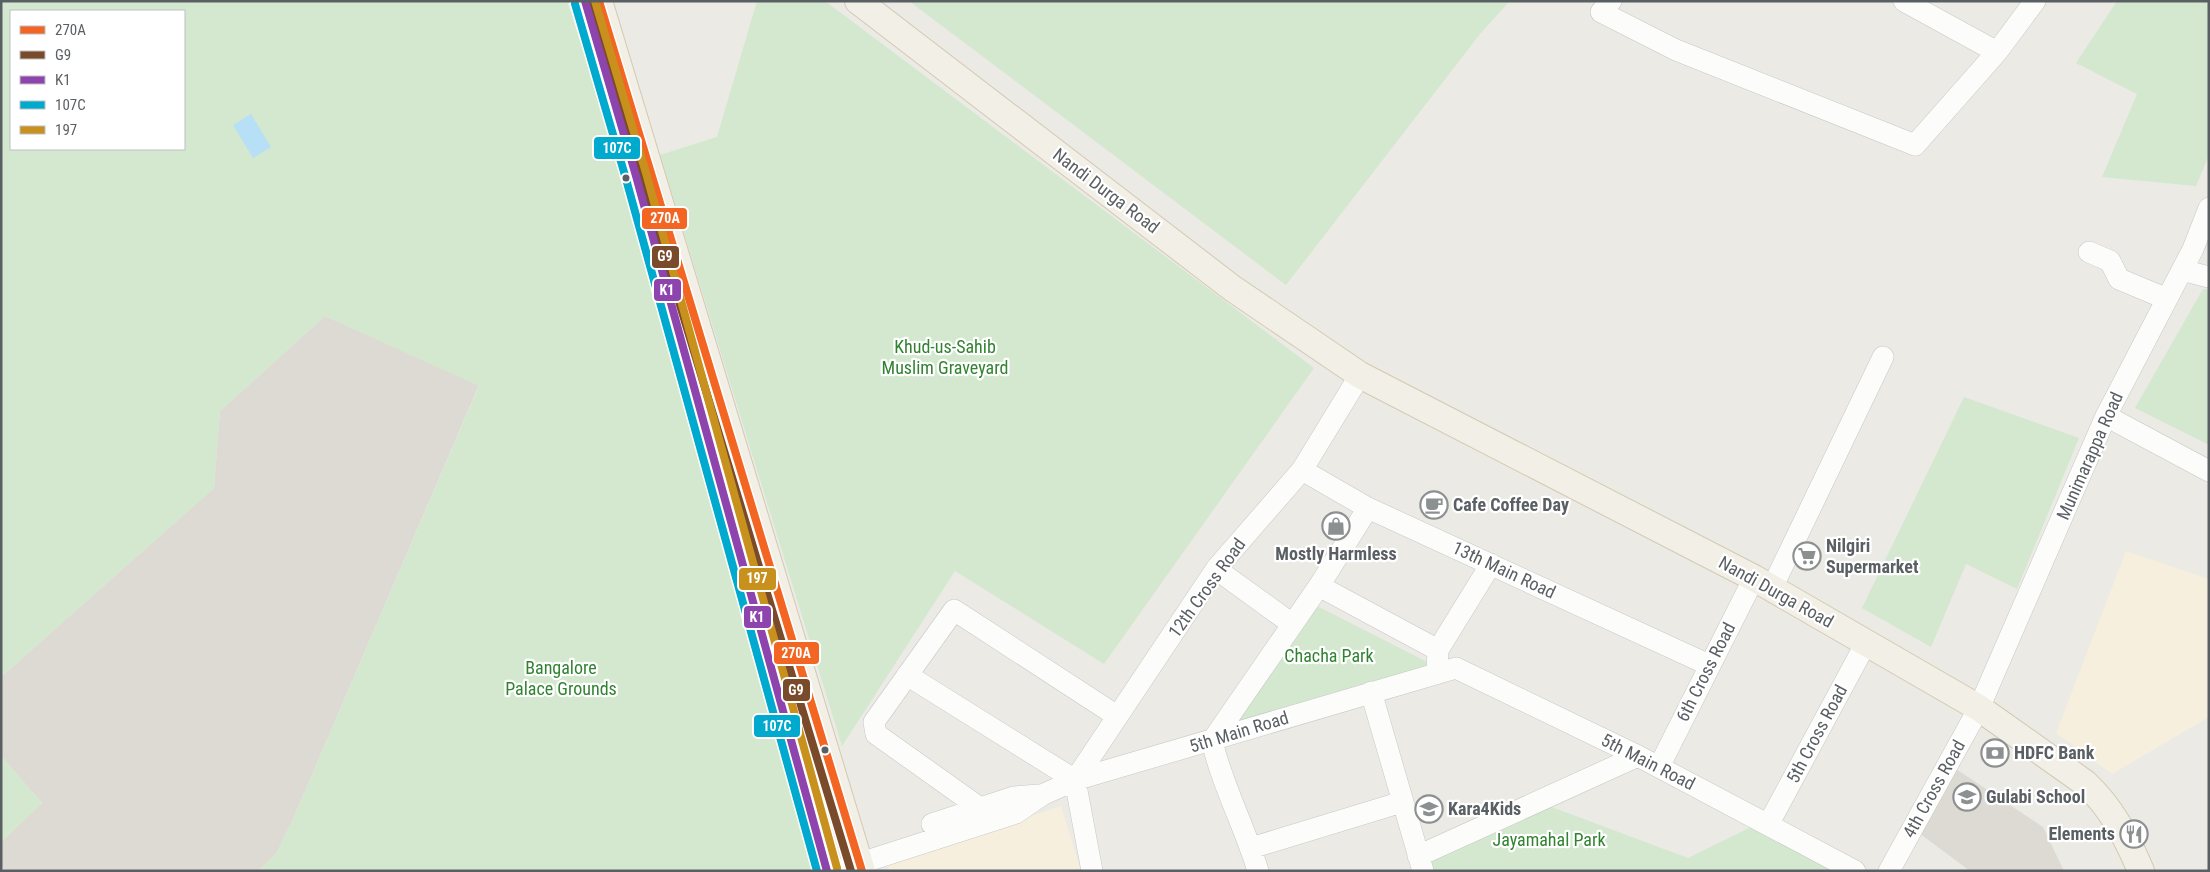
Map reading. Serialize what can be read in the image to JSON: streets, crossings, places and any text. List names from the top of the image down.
{
  "streets": {
    "main road": ["Nandi Durga Road"],
    "street": [
      "Munimarappa Road",
      "13th Main Road",
      "12th Cross Road",
      "6th Cross Road",
      "5th Main Road",
      "5th Cross Road",
      "4th Cross Road"
    ]
  },
  "crossings": [
    ["Nandi Durga Road", "Munimarappa Road"],
    ["Nandi Durga Road", "12th Cross Road"],
    ["Nandi Durga Road", "6th Cross Road"],
    ["Nandi Durga Road", "5th Cross Road"],
    ["Nandi Durga Road", "4th Cross Road"],
    ["Munimarappa Road", "4th Cross Road"],
    ["13th Main Road", "12th Cross Road"],
    ["13th Main Road", "6th Cross Road"],
    ["12th Cross Road", "5th Main Road"],
    ["6th Cross Road", "5th Main Road"],
    ["5th Main Road", "5th Cross Road"]
  ],
  "parks": [
    "Khud-us-Sahib Muslim Graveyard",
    "Chacha Park",
    "Bangalore Palace Grounds",
    "Jayamahal Park"
  ],
  "places": {
    "cafe": ["Cafe Coffee Day"],
    "shop": ["Mostly Harmless"],
    "supermarket": ["Nilgiri Supermarket"],
    "bank": ["HDFC Bank"],
    "school or university": ["Gulabi School", "Kara4Kids"],
    "restaurant": ["Elements"]
  },
  "lines": [
    "transit line 270A",
    "transit line K1",
    "transit line 197",
    "transit line G9",
    "transit line 107C"
  ],
  "legend": [
    "270A",
    "G9",
    "K1",
    "107C",
    "197"
  ]
}
